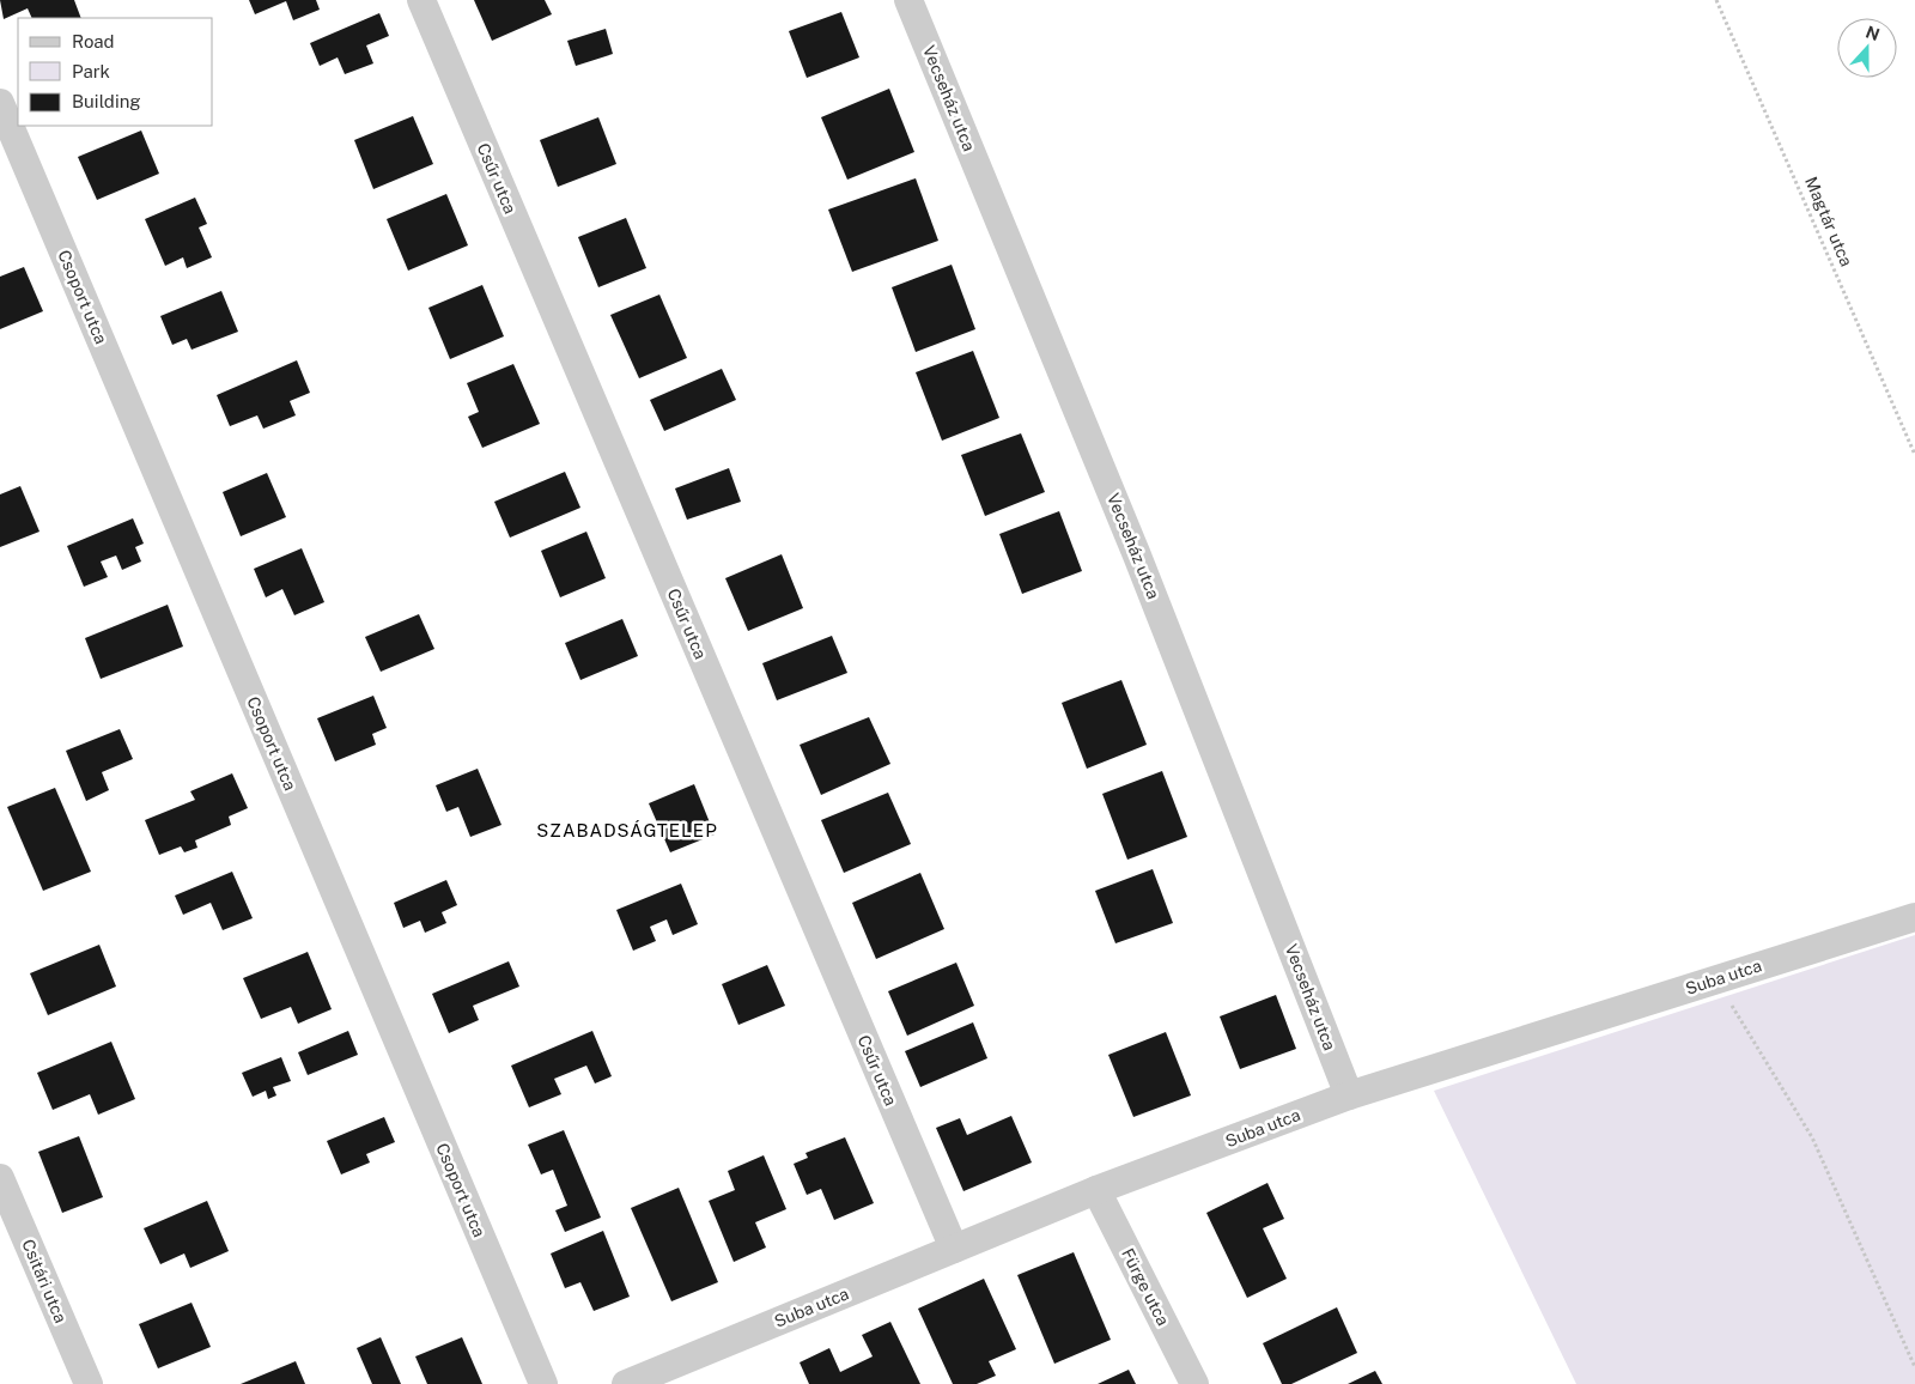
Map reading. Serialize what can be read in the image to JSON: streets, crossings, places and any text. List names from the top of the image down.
{
  "streets": {
    "street": [
      "Vecseház utca",
      "Csűr utca",
      "Csoport utca",
      "Suba utca",
      "Csitári utca",
      "Fürge utca"
    ],
    "path": ["Magtár utca"]
  },
  "crossings": [
    ["Vecseház utca", "Suba utca"],
    ["Csűr utca", "Suba utca"],
    ["Suba utca", "Fürge utca"]
  ],
  "districts": ["SZABADSÁGTELEP"],
  "legend": ["Road", "Park", "Building"],
  "north": "top"
}
